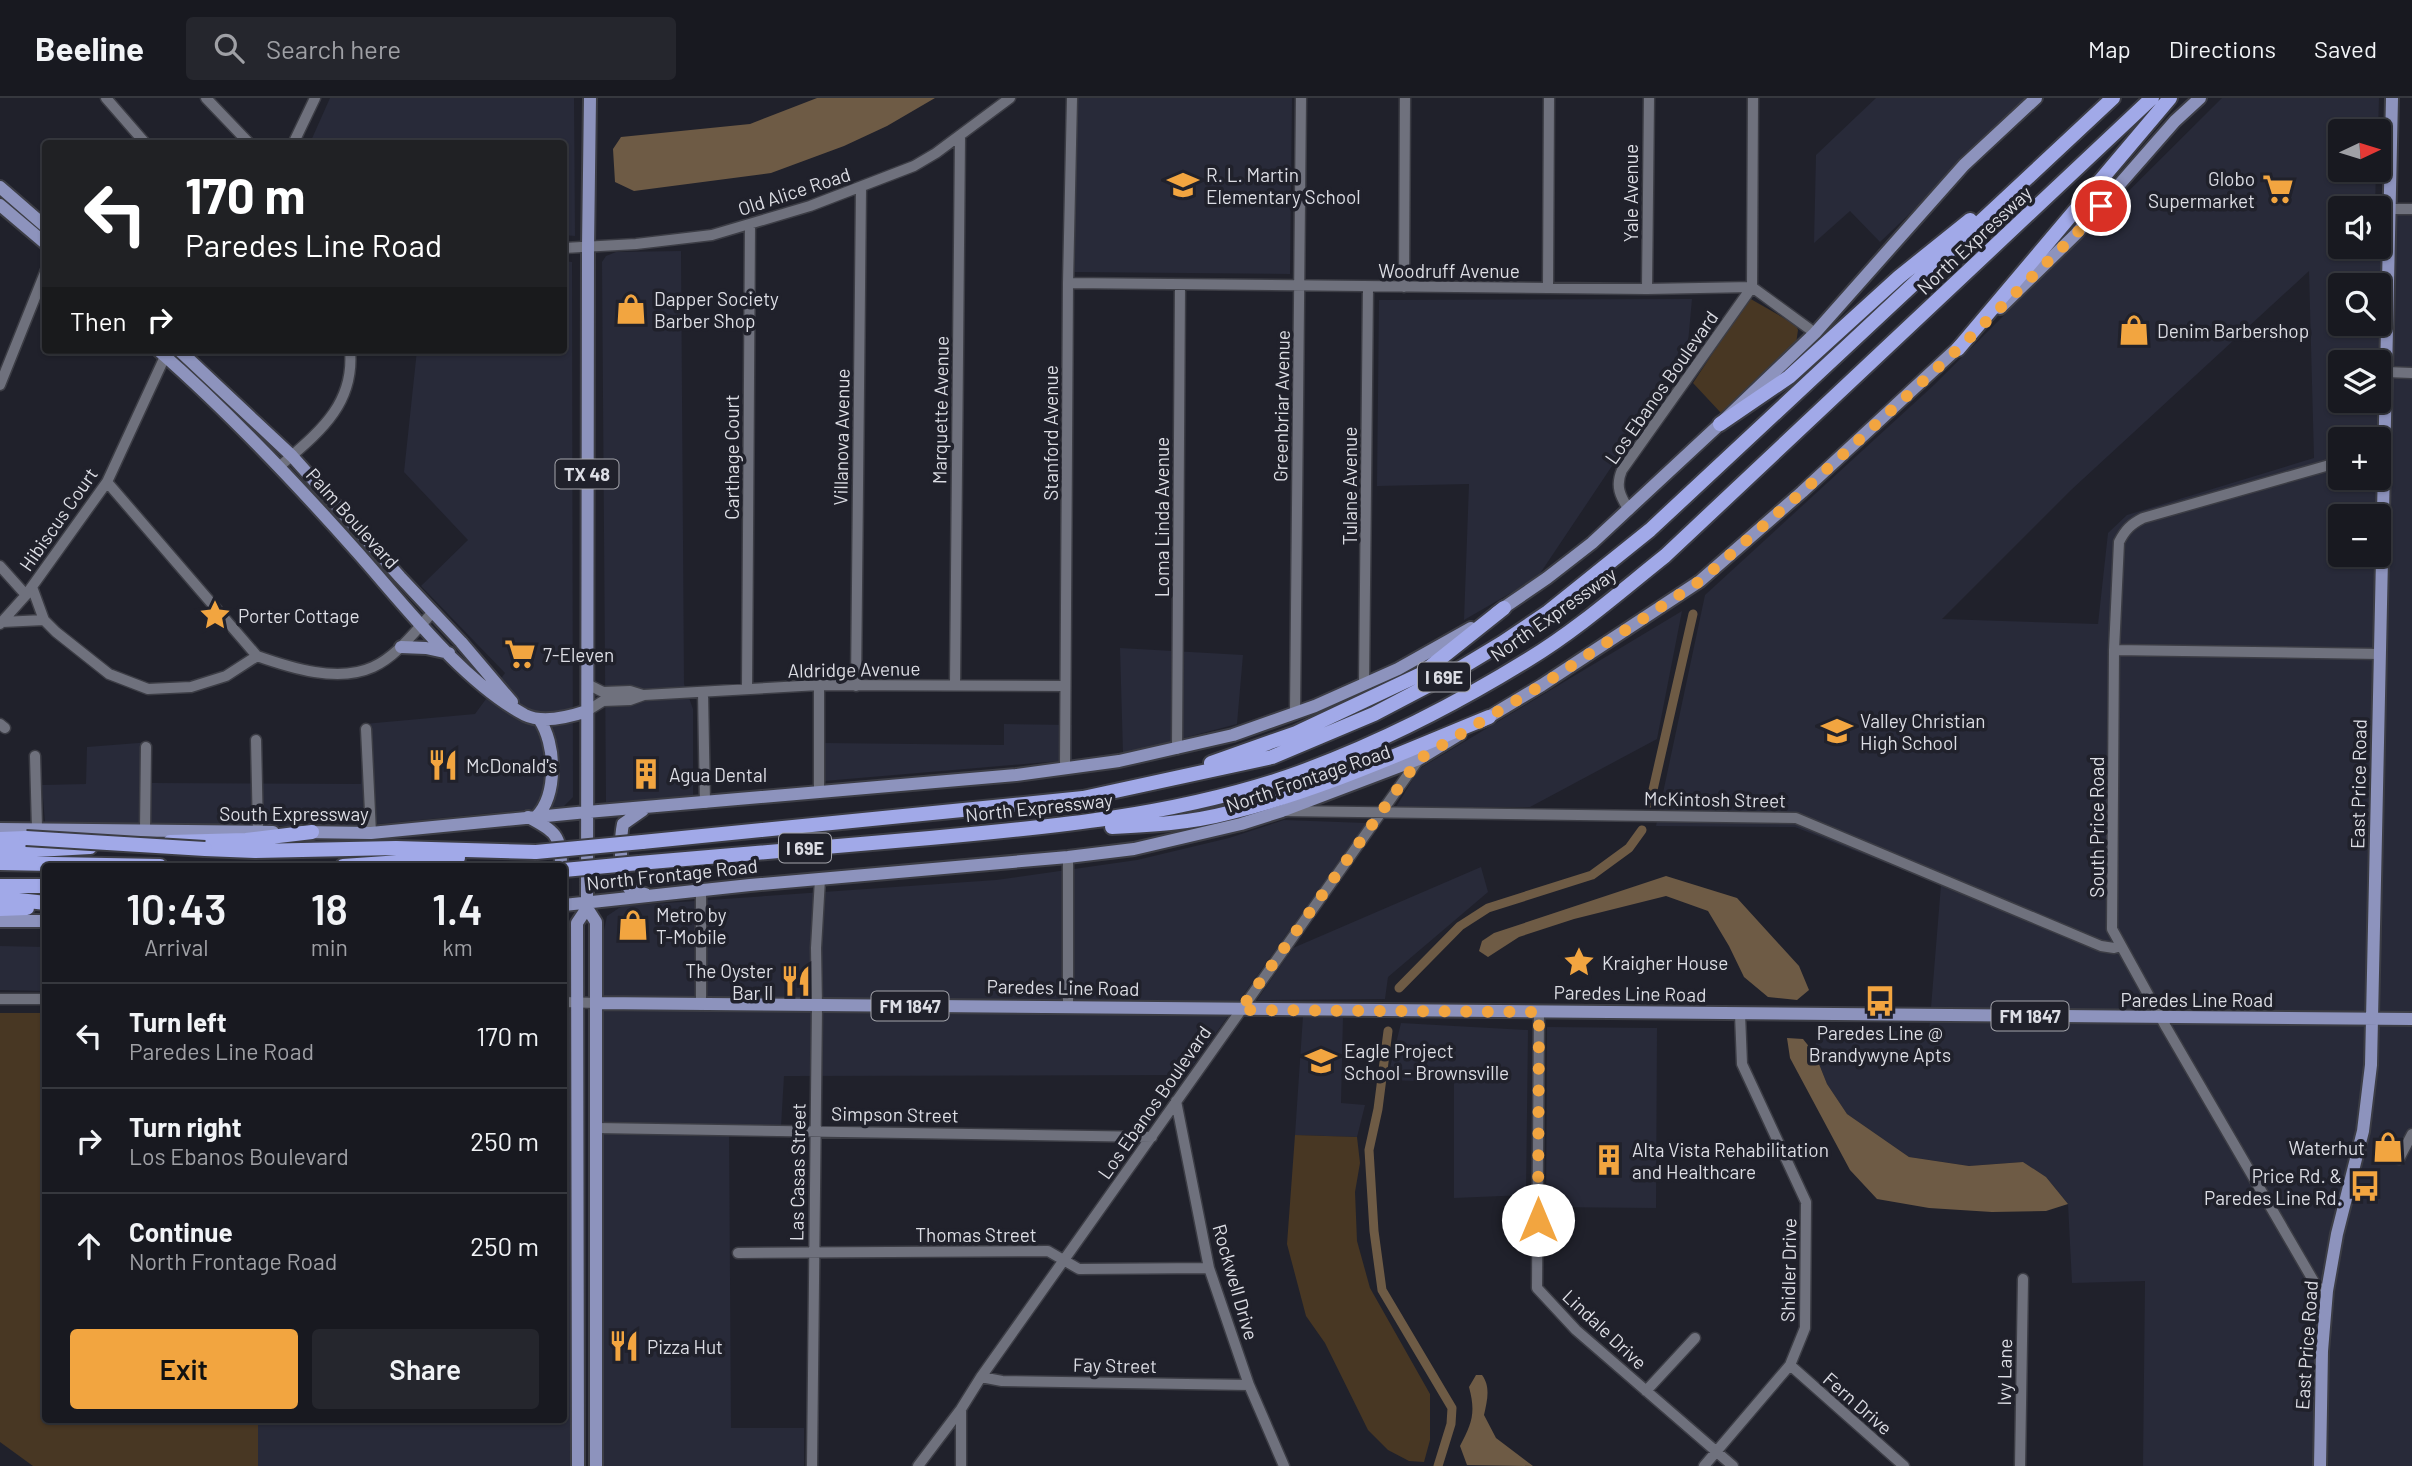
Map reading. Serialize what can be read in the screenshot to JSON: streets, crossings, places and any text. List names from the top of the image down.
{
  "streets": {
    "highway": ["North Expressway", "I 69E"],
    "main road": [
      "TX 48",
      "Palm Boulevard",
      "North Frontage Road",
      "East Price Road",
      "South Expressway",
      "Paredes Line Road",
      "FM 1847"
    ],
    "street": [
      "Old Alice Road",
      "Yale Avenue",
      "Woodruff Avenue",
      "Los Ebanos Boulevard",
      "Greenbriar Avenue",
      "Marquette Avenue",
      "Stanford Avenue",
      "Villanova Avenue",
      "Carthage Court",
      "Tulane Avenue",
      "Loma Linda Avenue",
      "Hibiscus Court",
      "Aldridge Avenue",
      "McKintosh Street",
      "South Price Road",
      "Simpson Street",
      "Las Casas Street",
      "Thomas Street",
      "Shidler Drive",
      "Rockwell Drive",
      "Lindale Drive",
      "Fay Street",
      "Ivy Lane",
      "Fern Drive"
    ]
  },
  "crossings": [
    ["Old Alice Road", "Marquette Avenue"],
    ["Old Alice Road", "Villanova Avenue"],
    ["Old Alice Road", "Carthage Court"],
    ["Old Alice Road", "TX 48"],
    ["Yale Avenue", "Woodruff Avenue"],
    ["North Expressway", "Los Ebanos Boulevard"],
    ["North Expressway", "Greenbriar Avenue"],
    ["North Expressway", "Stanford Avenue"],
    ["North Expressway", "TX 48"],
    ["North Expressway", "Tulane Avenue"],
    ["North Expressway", "Loma Linda Avenue"],
    ["North Expressway", "I 69E"],
    ["North Expressway", "South Expressway"],
    ["Woodruff Avenue", "Los Ebanos Boulevard"],
    ["Woodruff Avenue", "Greenbriar Avenue"],
    ["Woodruff Avenue", "Stanford Avenue"],
    ["Woodruff Avenue", "Tulane Avenue"],
    ["Woodruff Avenue", "Loma Linda Avenue"],
    ["Los Ebanos Boulevard", "North Frontage Road"],
    ["Los Ebanos Boulevard", "McKintosh Street"],
    ["Los Ebanos Boulevard", "Paredes Line Road"],
    ["Los Ebanos Boulevard", "Simpson Street"],
    ["Los Ebanos Boulevard", "Thomas Street"],
    ["Los Ebanos Boulevard", "Rockwell Drive"],
    ["Los Ebanos Boulevard", "Fay Street"],
    ["Marquette Avenue", "Aldridge Avenue"],
    ["Stanford Avenue", "Aldridge Avenue"],
    ["Villanova Avenue", "Aldridge Avenue"],
    ["Carthage Court", "Aldridge Avenue"],
    ["TX 48", "Palm Boulevard"],
    ["TX 48", "Aldridge Avenue"],
    ["TX 48", "North Frontage Road"],
    ["TX 48", "South Expressway"],
    ["TX 48", "Paredes Line Road"],
    ["TX 48", "Simpson Street"],
    ["Palm Boulevard", "Aldridge Avenue"],
    ["North Frontage Road", "McKintosh Street"],
    ["North Frontage Road", "Las Casas Street"],
    ["East Price Road", "South Price Road"],
    ["East Price Road", "Paredes Line Road"],
    ["McKintosh Street", "South Price Road"],
    ["South Price Road", "Paredes Line Road"],
    ["Paredes Line Road", "Las Casas Street"],
    ["Paredes Line Road", "Shidler Drive"],
    ["Paredes Line Road", "Lindale Drive"],
    ["Simpson Street", "Las Casas Street"],
    ["Las Casas Street", "Thomas Street"],
    ["Thomas Street", "Rockwell Drive"],
    ["Shidler Drive", "Lindale Drive"],
    ["Shidler Drive", "Fern Drive"],
    ["Rockwell Drive", "Fay Street"]
  ],
  "places": {
    "school or university": ["R. L. Martin Elementary School", "Valley Christian High School", "Eagle Project School - Brownsville"],
    "supermarket": ["Globo Supermarket", "7-Eleven"],
    "shop": [
      "Dapper Society Barber Shop",
      "Denim Barbershop",
      "Metro by T-Mobile",
      "Waterhut"
    ],
    "place": ["Porter Cottage", "Kraigher House"],
    "restaurant": ["McDonald's", "The Oyster Bar ll", "Pizza Hut"],
    "building": ["Agua Dental", "Alta Vista Rehabilitation and Healthcare"],
    "bus stop": ["Paredes Line @ Brandywyne Apts", "Price Rd. & Paredes Line Rd."]
  },
  "north": "right",
  "page": {
    "header": "Beeline",
    "search": "Search here",
    "nav": ["Map", "Directions", "Saved"],
    "map_buttons": ["+", "−"],
    "turn": ["170 m", "Paredes Line Road"],
    "then": "Then",
    "eta": [
      "10:43",
      "Arrival",
      "18",
      "min",
      "1.4",
      "km"
    ],
    "list": [
      {
        "name": "Turn left",
        "note": "Paredes Line Road",
        "value": "170 m"
      },
      {
        "name": "Turn right",
        "note": "Los Ebanos Boulevard",
        "value": "250 m"
      },
      {
        "name": "Continue",
        "note": "North Frontage Road",
        "value": "250 m"
      }
    ],
    "buttons": ["Exit", "Share"]
  }
}
